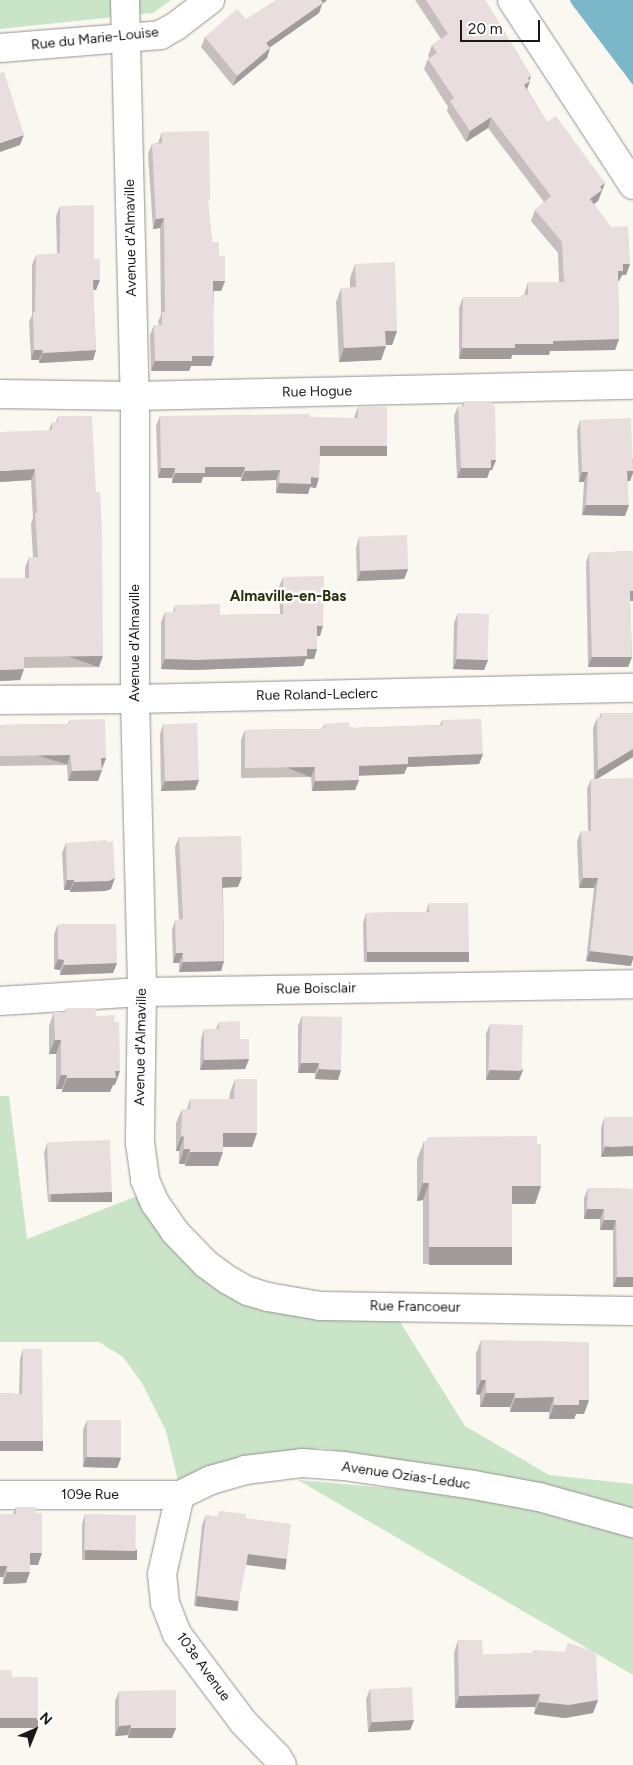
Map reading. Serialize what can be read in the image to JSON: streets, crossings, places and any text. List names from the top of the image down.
{
  "streets": {
    "street": [
      "Rue du Marie-Louise",
      "Avenue d'Almaville",
      "Rue Hogue",
      "Rue Roland-Leclerc",
      "Rue Boisclair",
      "Rue Francoeur",
      "Avenue Ozias-Leduc",
      "109e Rue",
      "103e Avenue"
    ]
  },
  "crossings": [
    ["Rue du Marie-Louise", "Avenue d'Almaville"],
    ["Avenue d'Almaville", "Rue Hogue"],
    ["Avenue d'Almaville", "Rue Roland-Leclerc"],
    ["Avenue d'Almaville", "Rue Boisclair"],
    ["Avenue d'Almaville", "Rue Francoeur"],
    ["Avenue Ozias-Leduc", "109e Rue"],
    ["Avenue Ozias-Leduc", "103e Avenue"],
    ["109e Rue", "103e Avenue"]
  ],
  "districts": ["Almaville-en-Bas"],
  "scale_bar": "20 m",
  "north": "top right"
}
